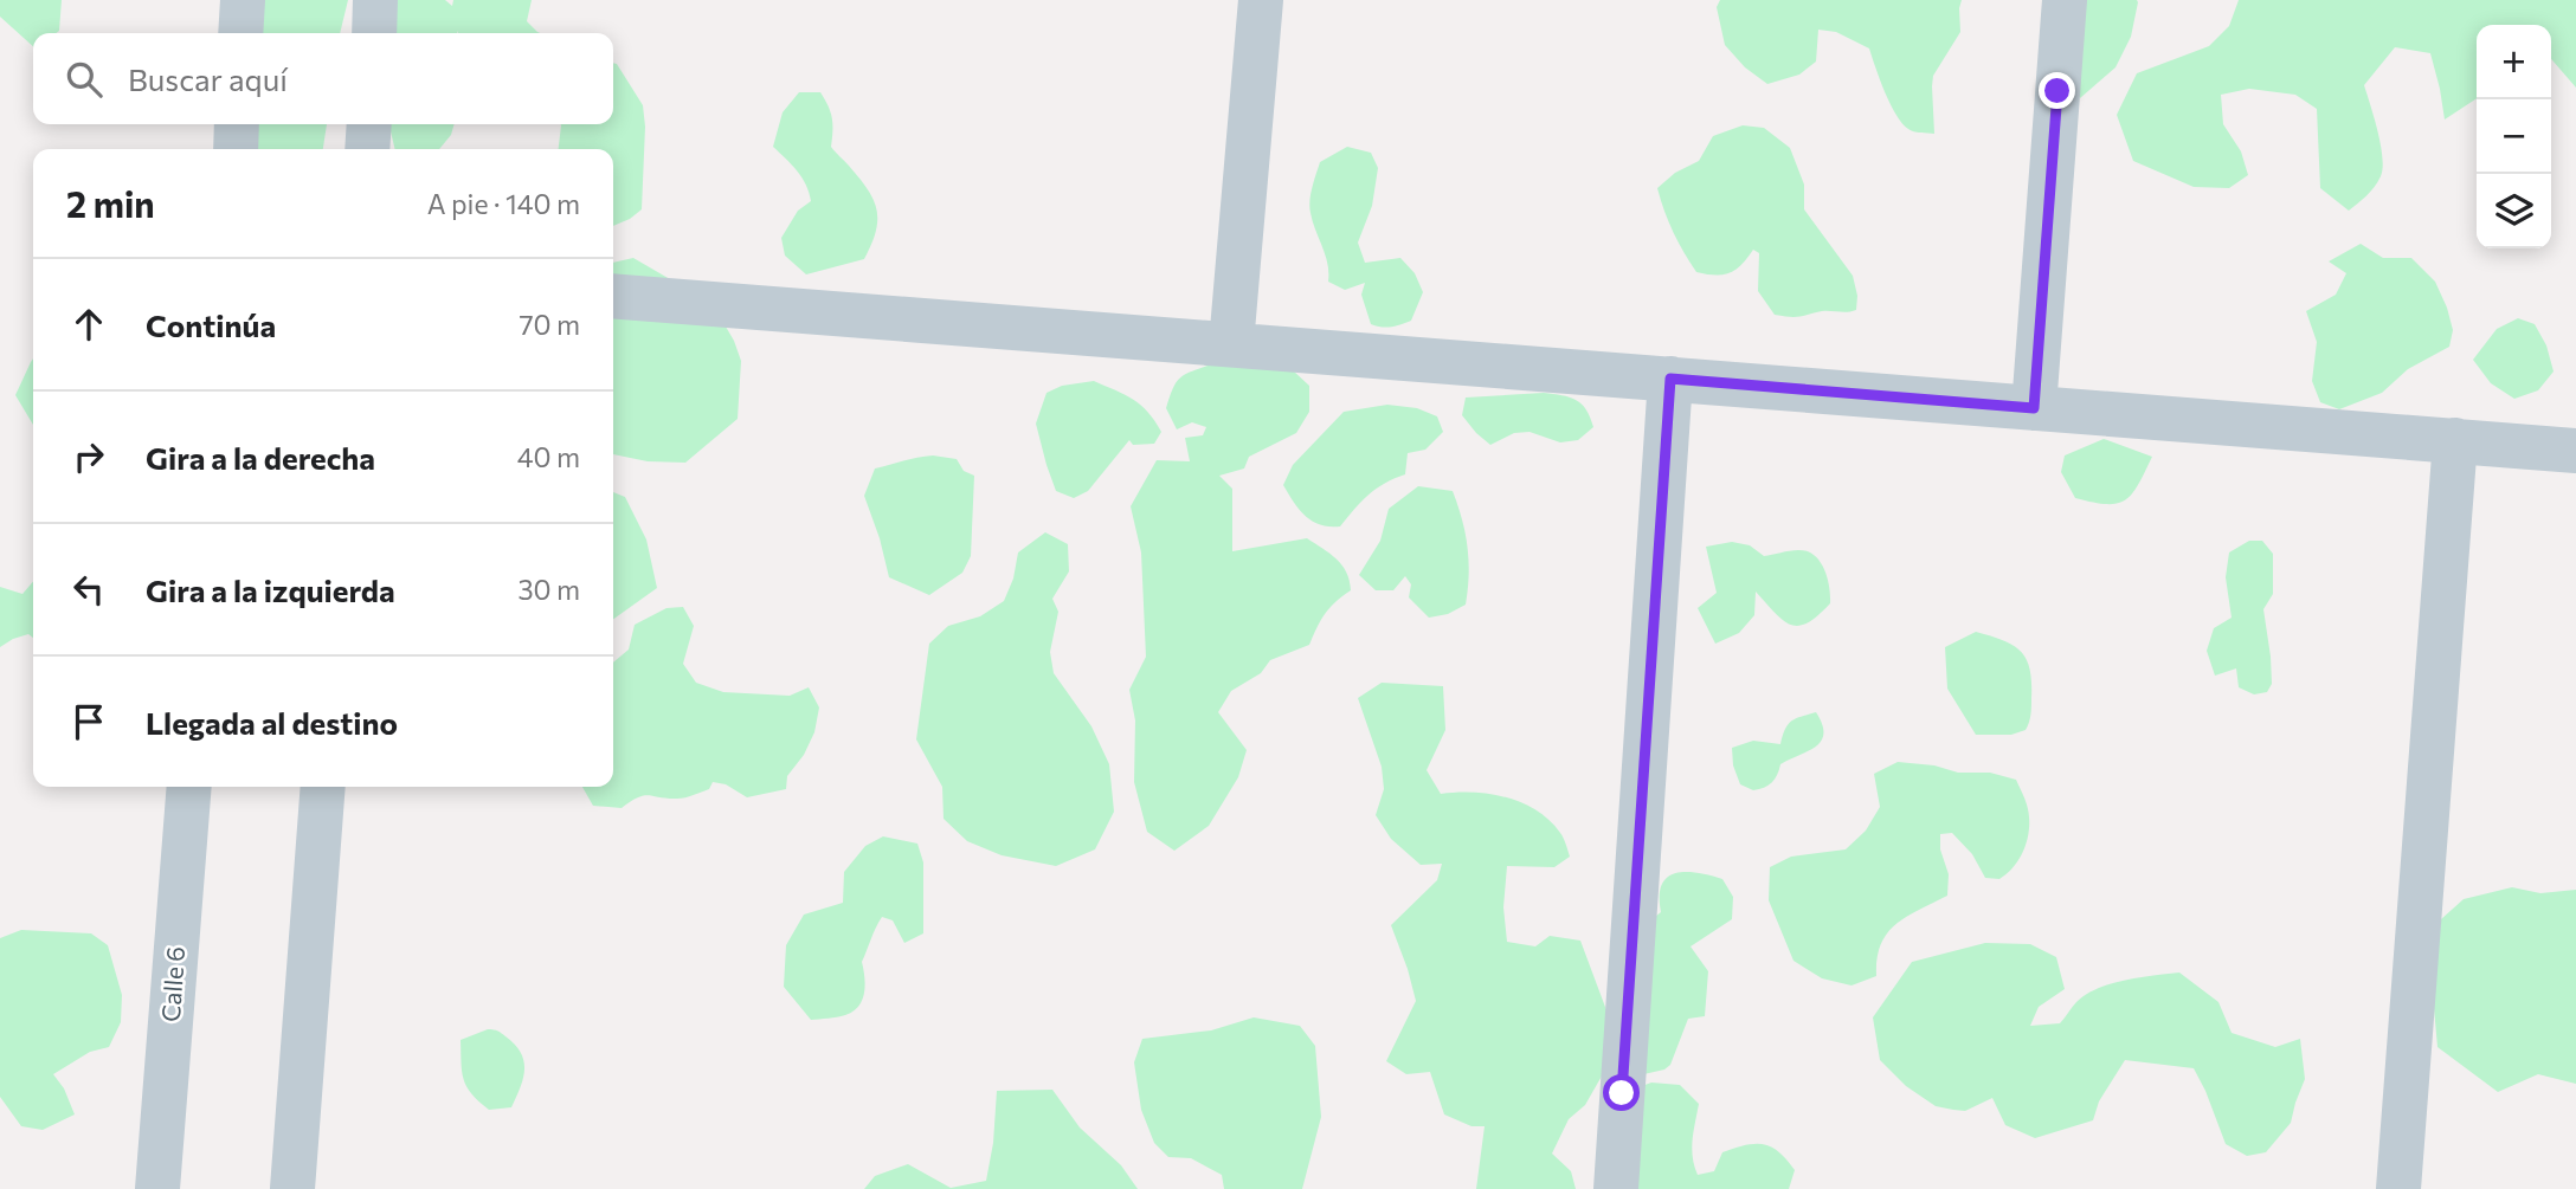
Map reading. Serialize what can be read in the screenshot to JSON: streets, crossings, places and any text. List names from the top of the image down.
{
  "streets": {
    "street": ["Calle 6"]
  },
  "page": {
    "map_buttons": ["+", "−"],
    "search": "Buscar aquí",
    "heading": ["2 min", "A pie · 140 m"],
    "list": [
      ["Continúa", "70 m"],
      ["Gira a la derecha", "40 m"],
      ["Gira a la izquierda", "30 m"],
      "Llegada al destino"
    ]
  }
}
